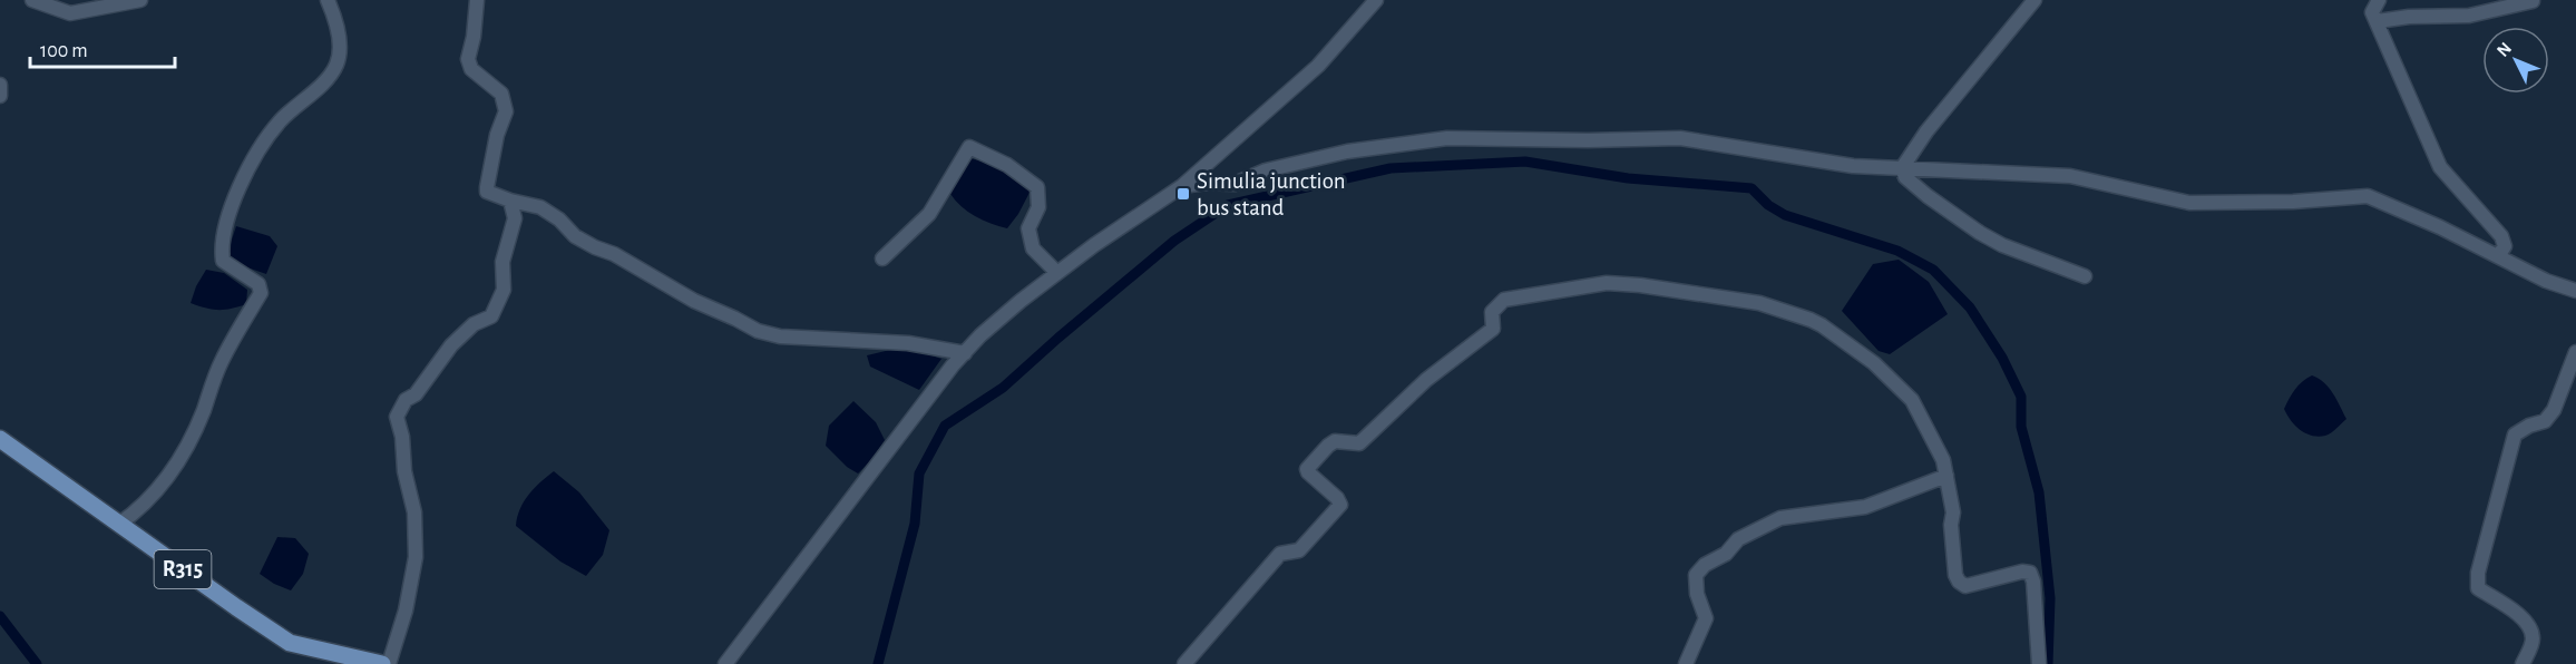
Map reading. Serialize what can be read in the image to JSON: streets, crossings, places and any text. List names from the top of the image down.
{
  "streets": {
    "main road": ["R315"]
  },
  "places": {
    "transit": ["Simulia junction bus stand"]
  },
  "scale_bar": "100 m",
  "north": "top left"
}
